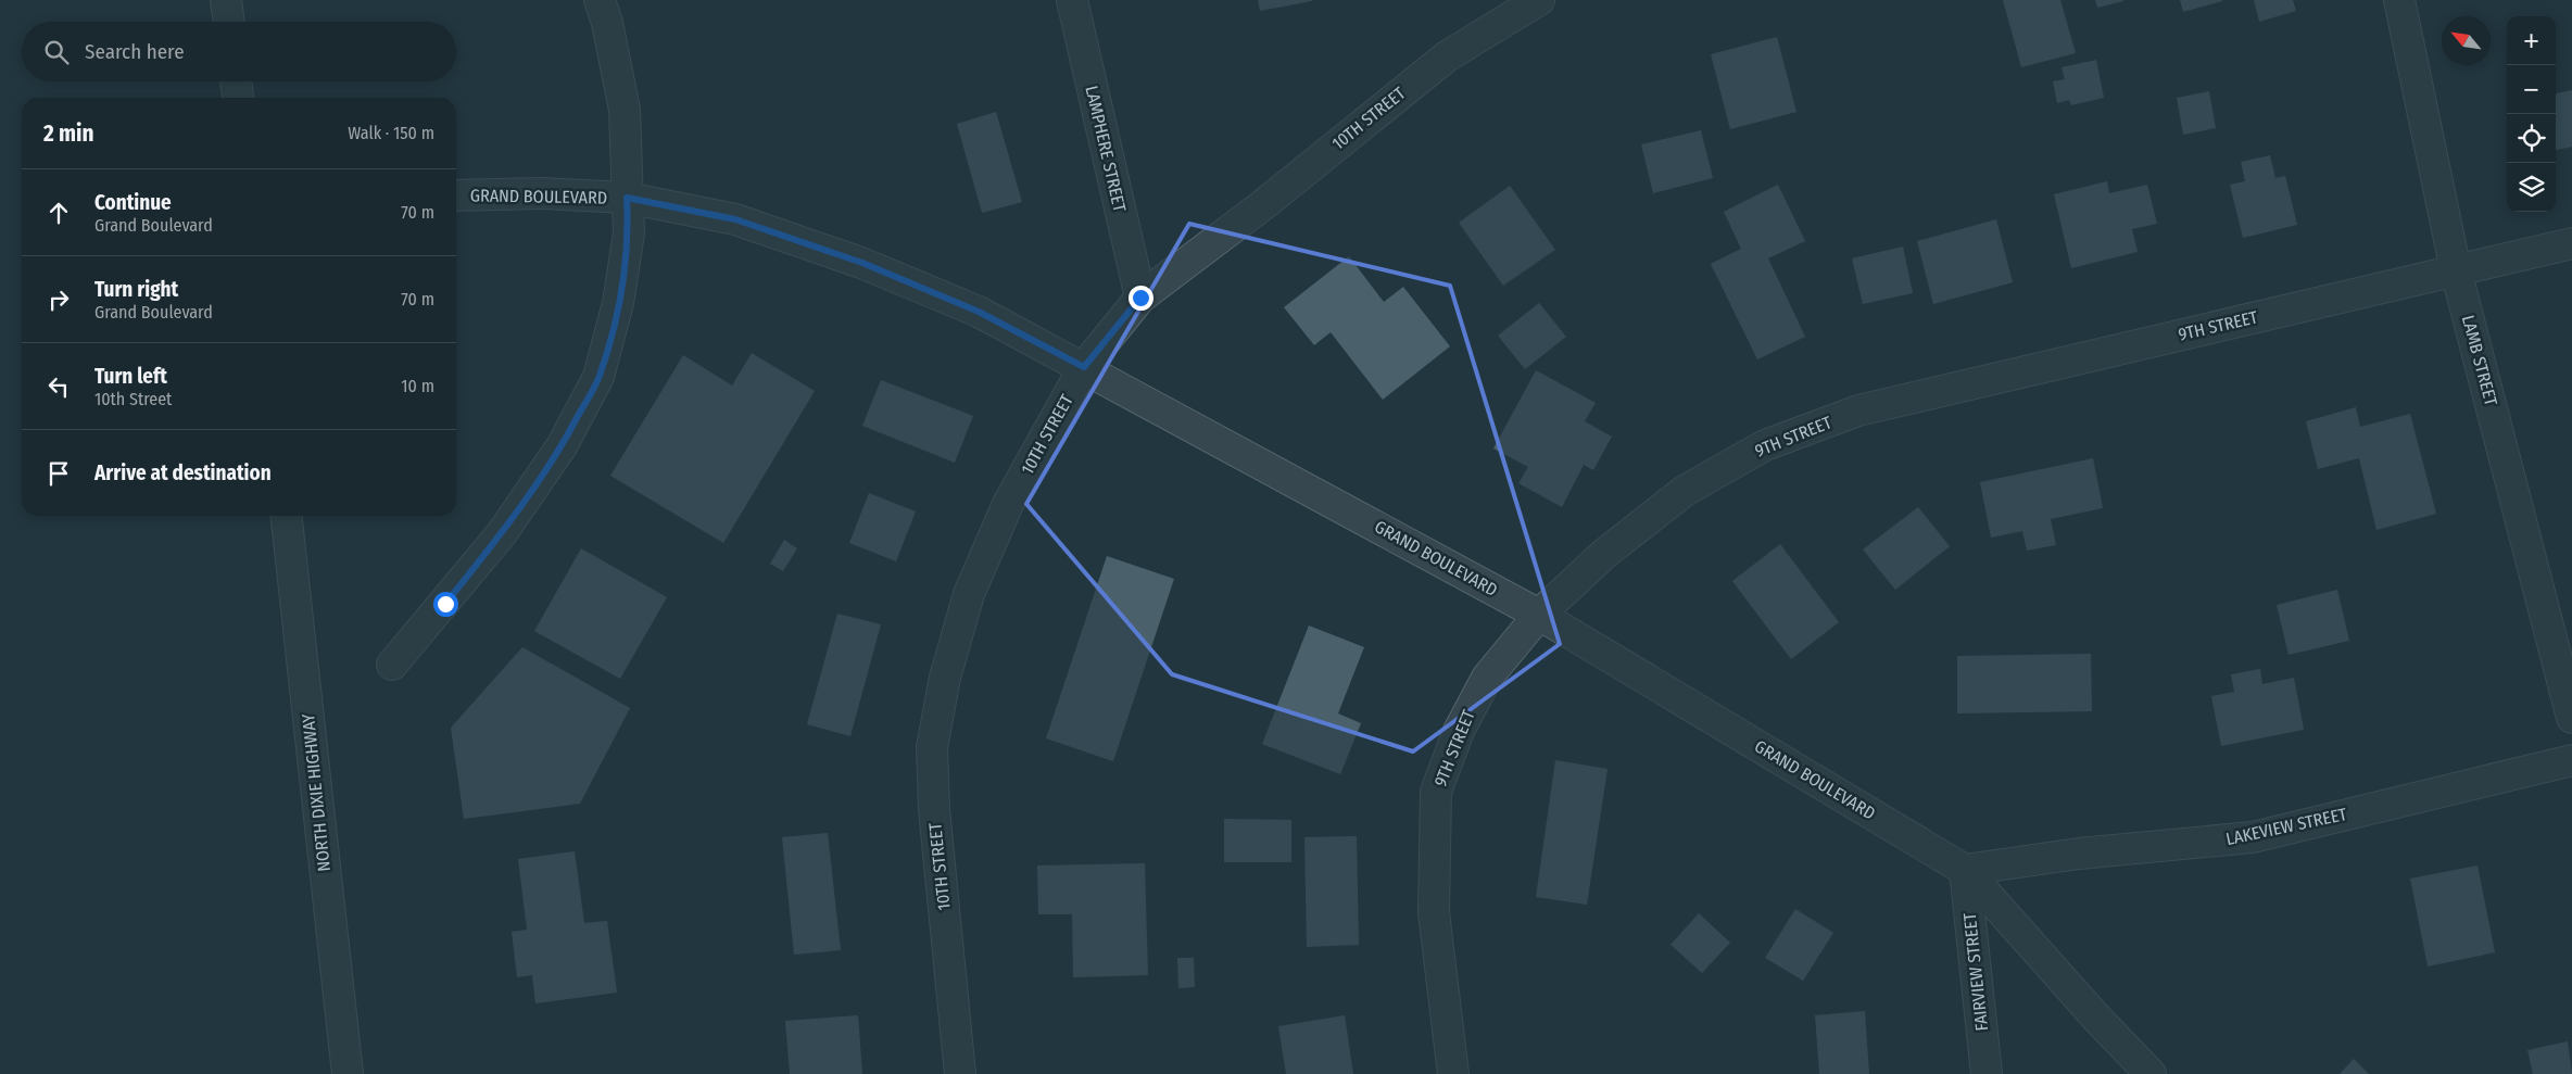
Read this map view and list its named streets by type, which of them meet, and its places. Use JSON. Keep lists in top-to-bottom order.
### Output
{
  "streets": {
    "street": [
      "10TH STREET",
      "LAMPHERE STREET",
      "GRAND BOULEVARD",
      "9TH STREET",
      "LAMB STREET",
      "NORTH DIXIE HIGHWAY",
      "LAKEVIEW STREET",
      "FAIRVIEW STREET"
    ]
  },
  "crossings": [
    ["10TH STREET", "LAMPHERE STREET"],
    ["10TH STREET", "GRAND BOULEVARD"],
    ["GRAND BOULEVARD", "9TH STREET"],
    ["GRAND BOULEVARD", "LAKEVIEW STREET"],
    ["GRAND BOULEVARD", "FAIRVIEW STREET"],
    ["9TH STREET", "LAMB STREET"],
    ["LAKEVIEW STREET", "FAIRVIEW STREET"]
  ],
  "north": "top left",
  "page": {
    "map_buttons": ["+", "−"],
    "search": "Search here",
    "heading": ["2 min", "Walk · 150 m"],
    "list": [
      ["Continue", "Grand Boulevard", "70 m"],
      ["Turn right", "Grand Boulevard", "70 m"],
      ["Turn left", "10th Street", "10 m"],
      "Arrive at destination"
    ]
  }
}
